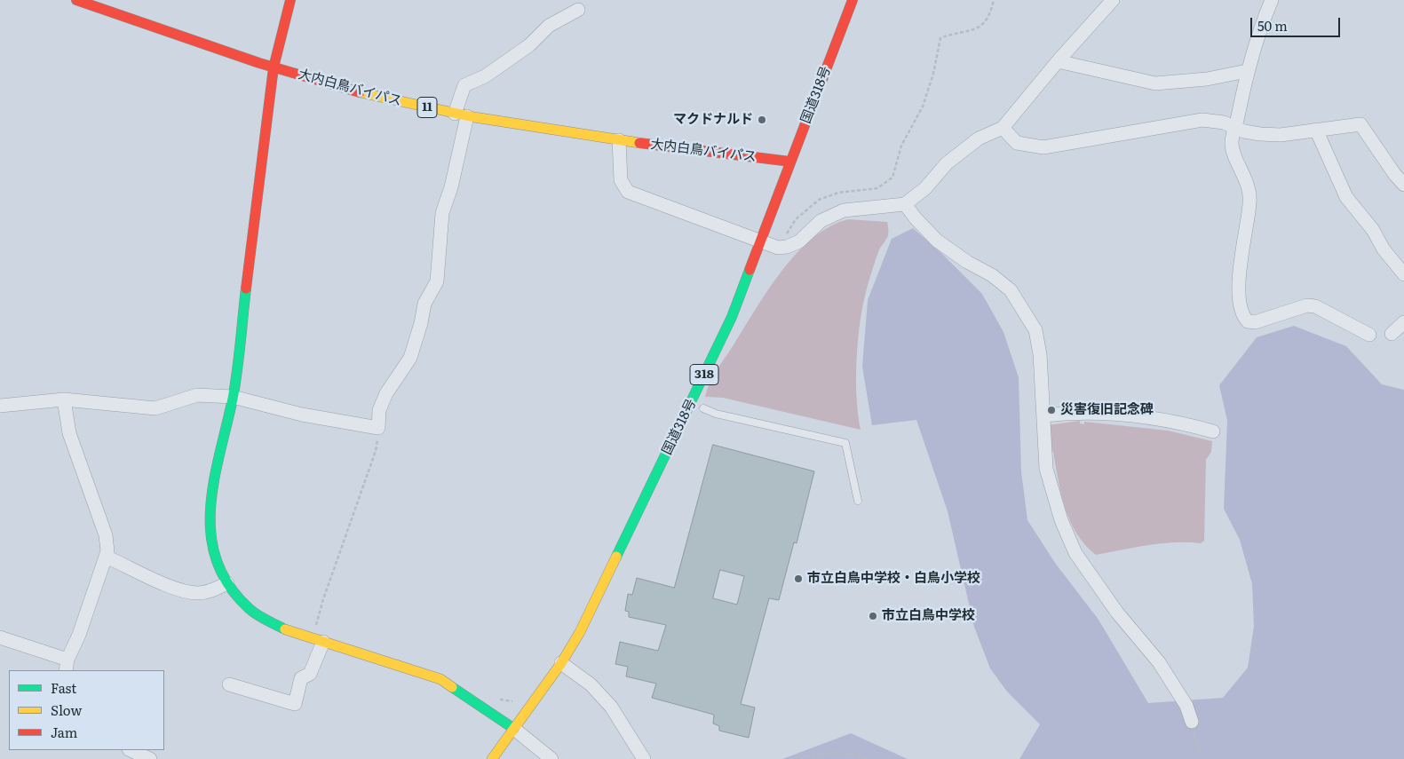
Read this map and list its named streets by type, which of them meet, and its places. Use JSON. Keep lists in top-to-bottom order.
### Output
{
  "streets": {
    "main road": [
      "大内白鳥バイパス",
      "国道318号",
      "11",
      "318"
    ]
  },
  "crossings": [
    ["大内白鳥バイパス", "国道318号"]
  ],
  "places": [
    "マクドナルド",
    "災害復旧記念碑",
    "市立白鳥中学校・白鳥小学校",
    "市立白鳥中学校"
  ],
  "legend": ["Fast", "Slow", "Jam"],
  "scale_bar": "50 m"
}
